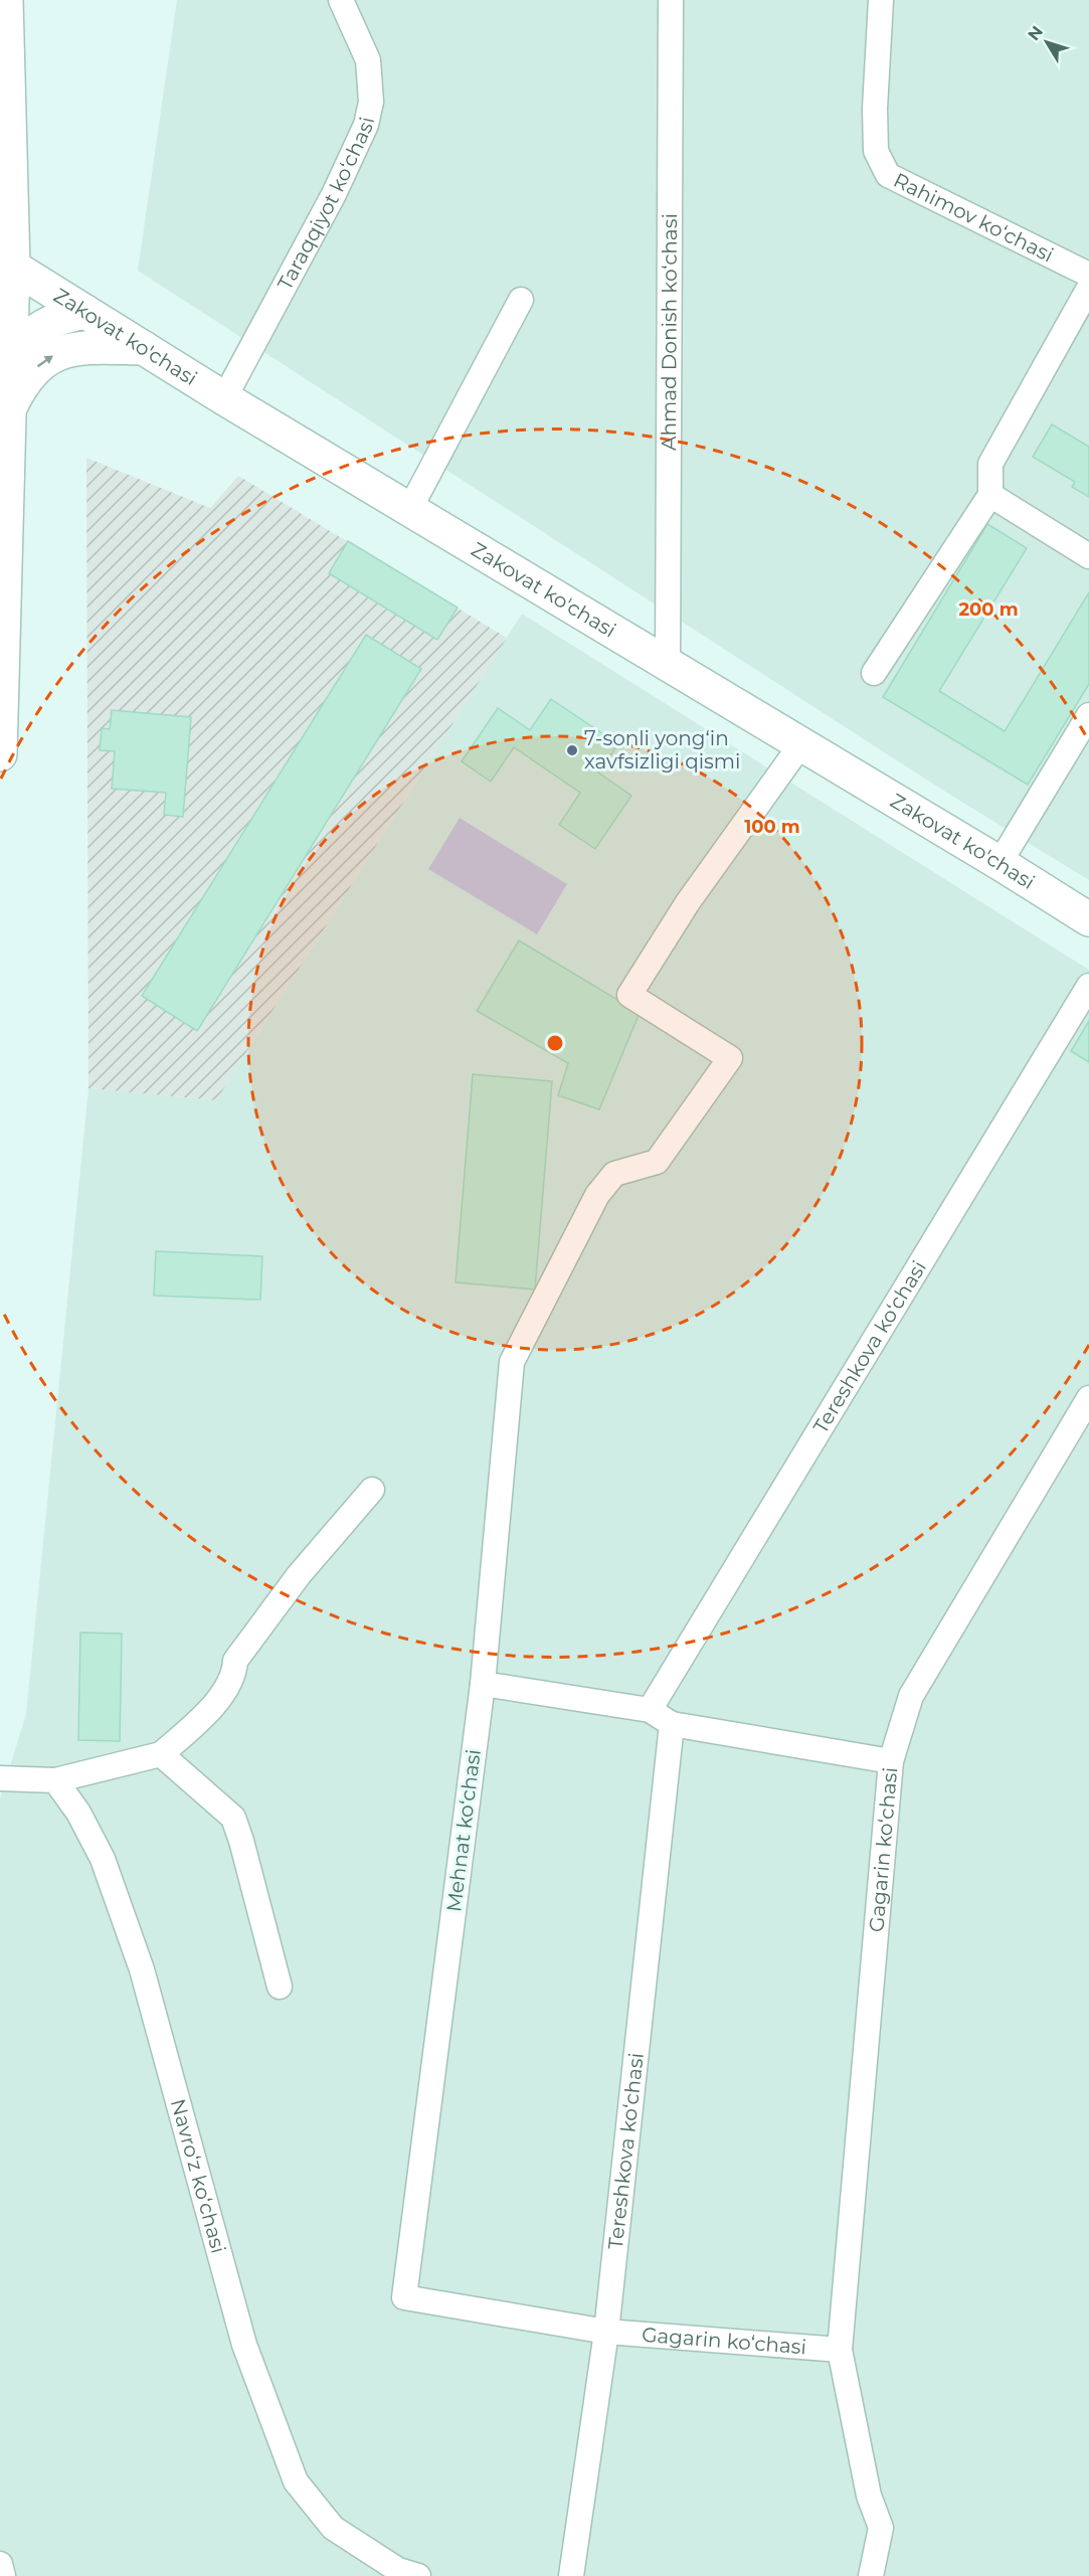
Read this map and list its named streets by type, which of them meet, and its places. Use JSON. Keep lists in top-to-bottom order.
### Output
{
  "streets": {
    "main road": ["Zakovat ko'chasi"],
    "street": [
      "Taraqqiyot ko‘chasi",
      "Rahimov ko‘chasi",
      "Ahmad Donish ko‘chasi",
      "Tereshkova ko‘chasi",
      "Mehnat ko‘chasi",
      "Gagarin ko‘chasi",
      "Navro‘z ko‘chasi"
    ]
  },
  "crossings": [
    ["Taraqqiyot ko‘chasi", "Zakovat ko'chasi"],
    ["Ahmad Donish ko‘chasi", "Zakovat ko'chasi"],
    ["Zakovat ko'chasi", "Mehnat ko‘chasi"],
    ["Tereshkova ko‘chasi", "Gagarin ko‘chasi"],
    ["Mehnat ko‘chasi", "Gagarin ko‘chasi"]
  ],
  "places": ["7-sonli yong‘in xavfsizligi qismi"],
  "north": "top left",
  "rings": ["200 m", "100 m"]
}
